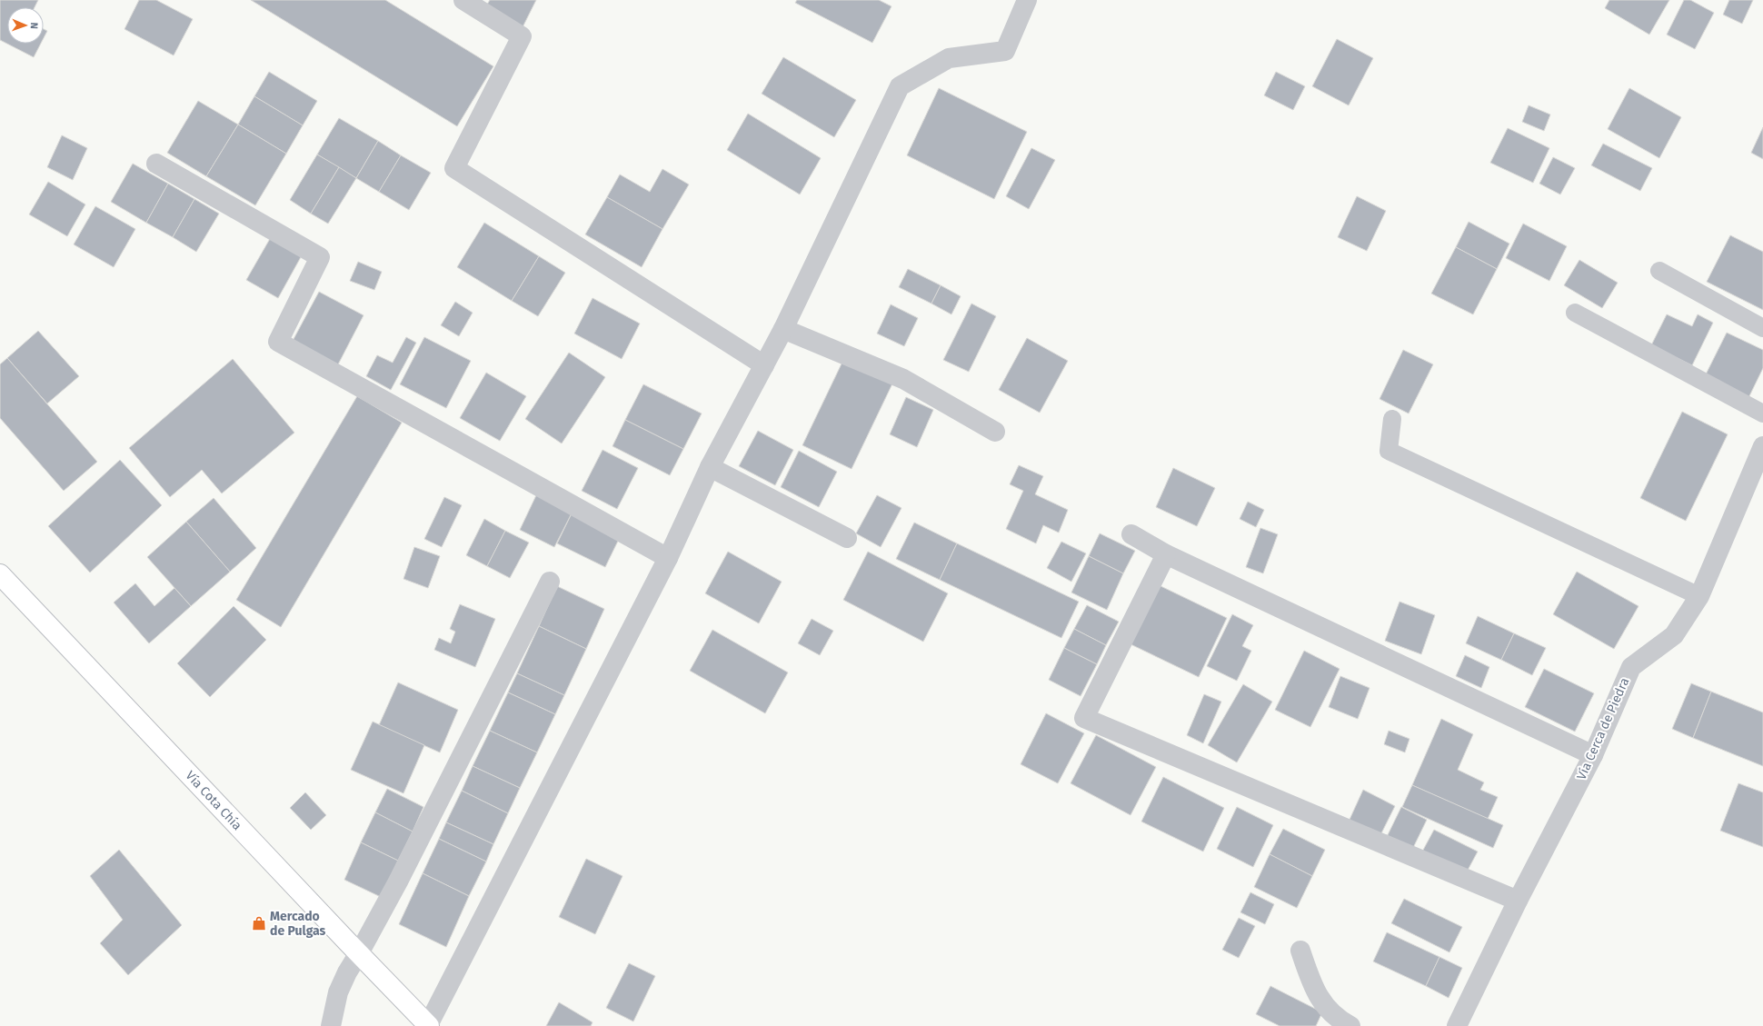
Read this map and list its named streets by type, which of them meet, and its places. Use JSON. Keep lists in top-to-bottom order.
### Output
{
  "streets": {
    "main road": ["Vía Cota Chía"],
    "street": ["Vía Cerca de Piedra"]
  },
  "places": {
    "shop": ["Mercado de Pulgas"]
  },
  "north": "right"
}
